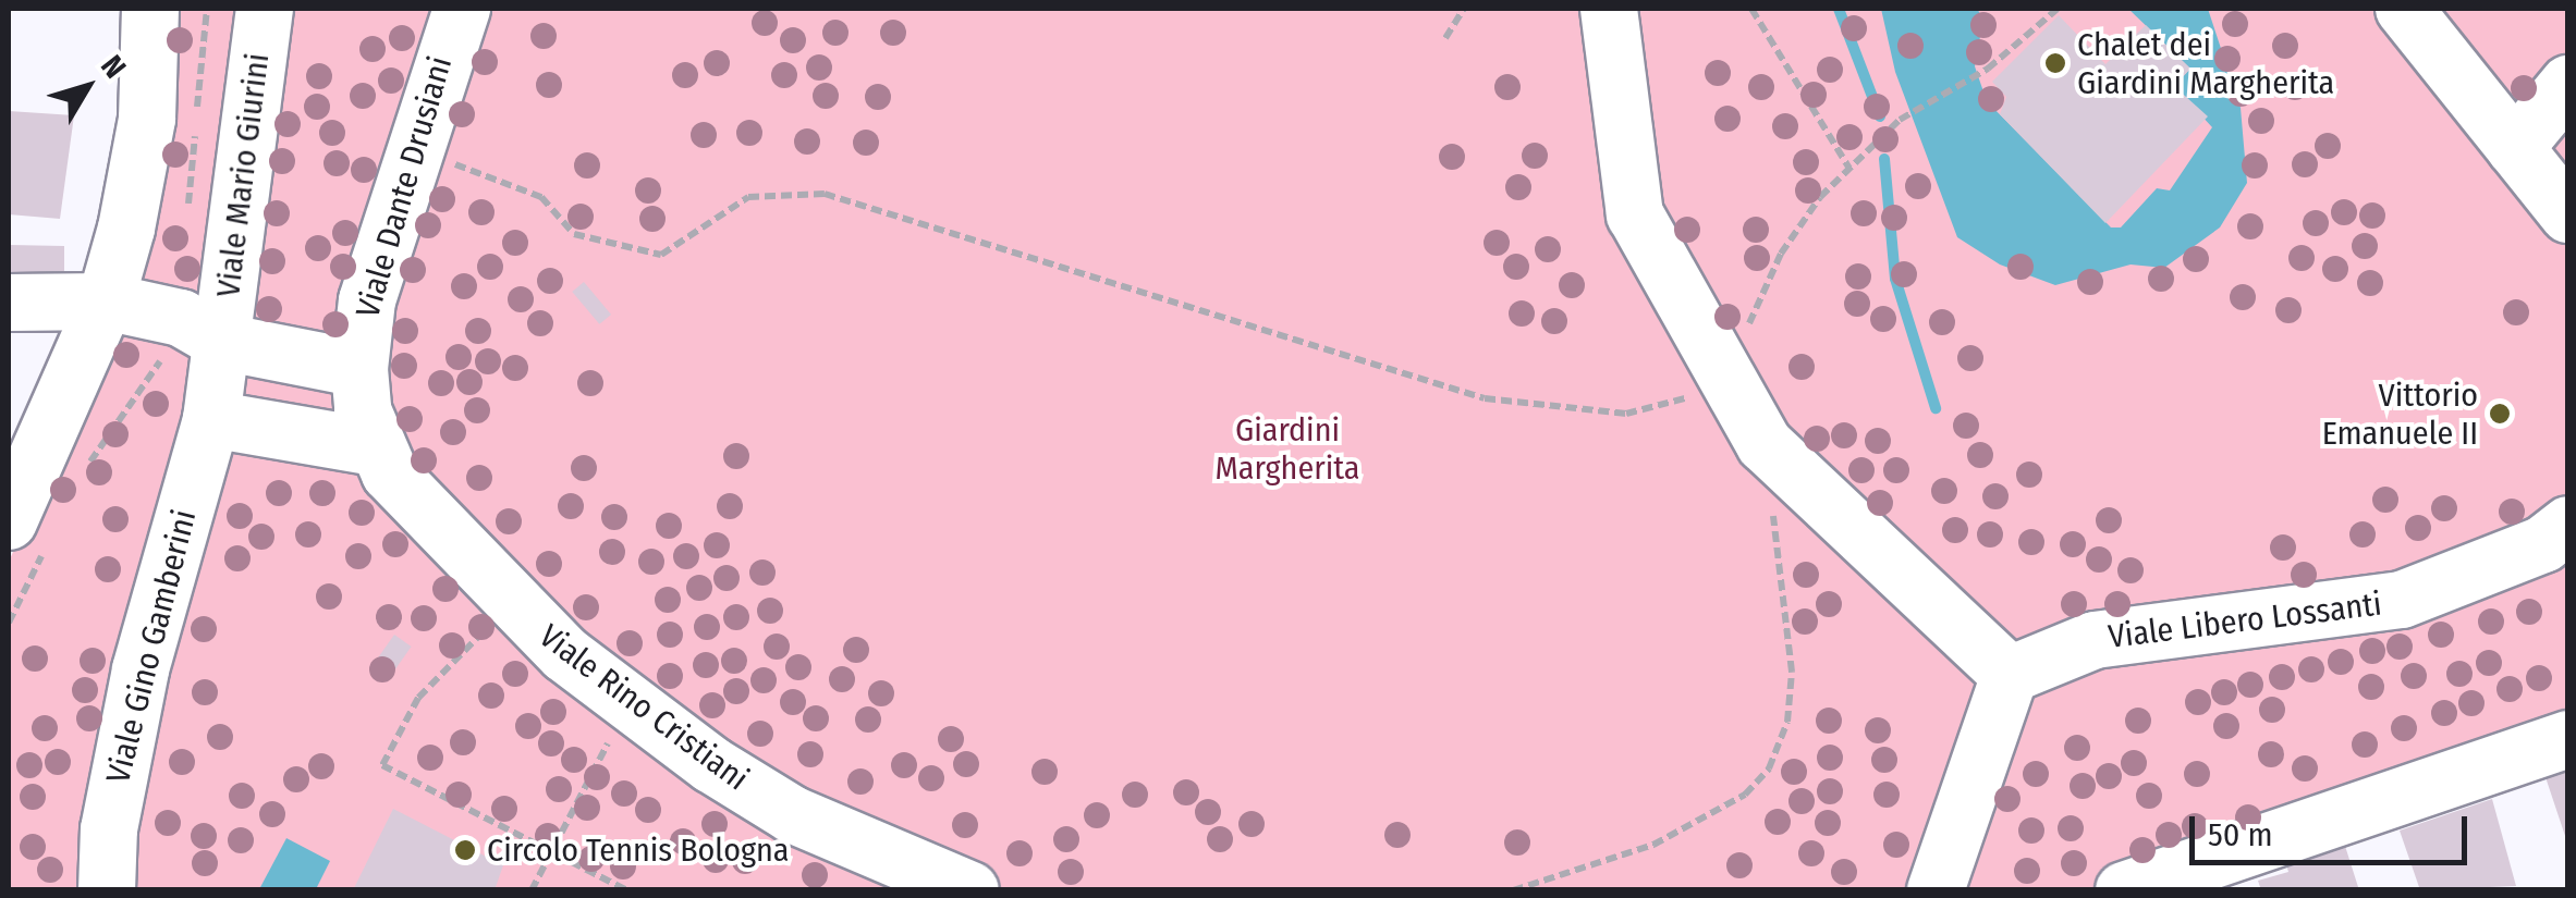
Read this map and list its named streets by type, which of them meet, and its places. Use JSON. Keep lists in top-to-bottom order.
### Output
{
  "streets": {
    "street": [
      "Viale Mario Giurini",
      "Viale Dante Drusiani",
      "Viale Libero Lossanti",
      "Viale Gino Gamberini",
      "Viale Rino Cristiani"
    ]
  },
  "crossings": [
    ["Viale Mario Giurini", "Viale Gino Gamberini"],
    ["Viale Dante Drusiani", "Viale Rino Cristiani"]
  ],
  "parks": ["Giardini Margherita"],
  "places": ["Chalet dei Giardini Margherita", "Vittorio Emanuele II", "Circolo Tennis Bologna"],
  "scale_bar": "50 m",
  "north": "top right"
}
